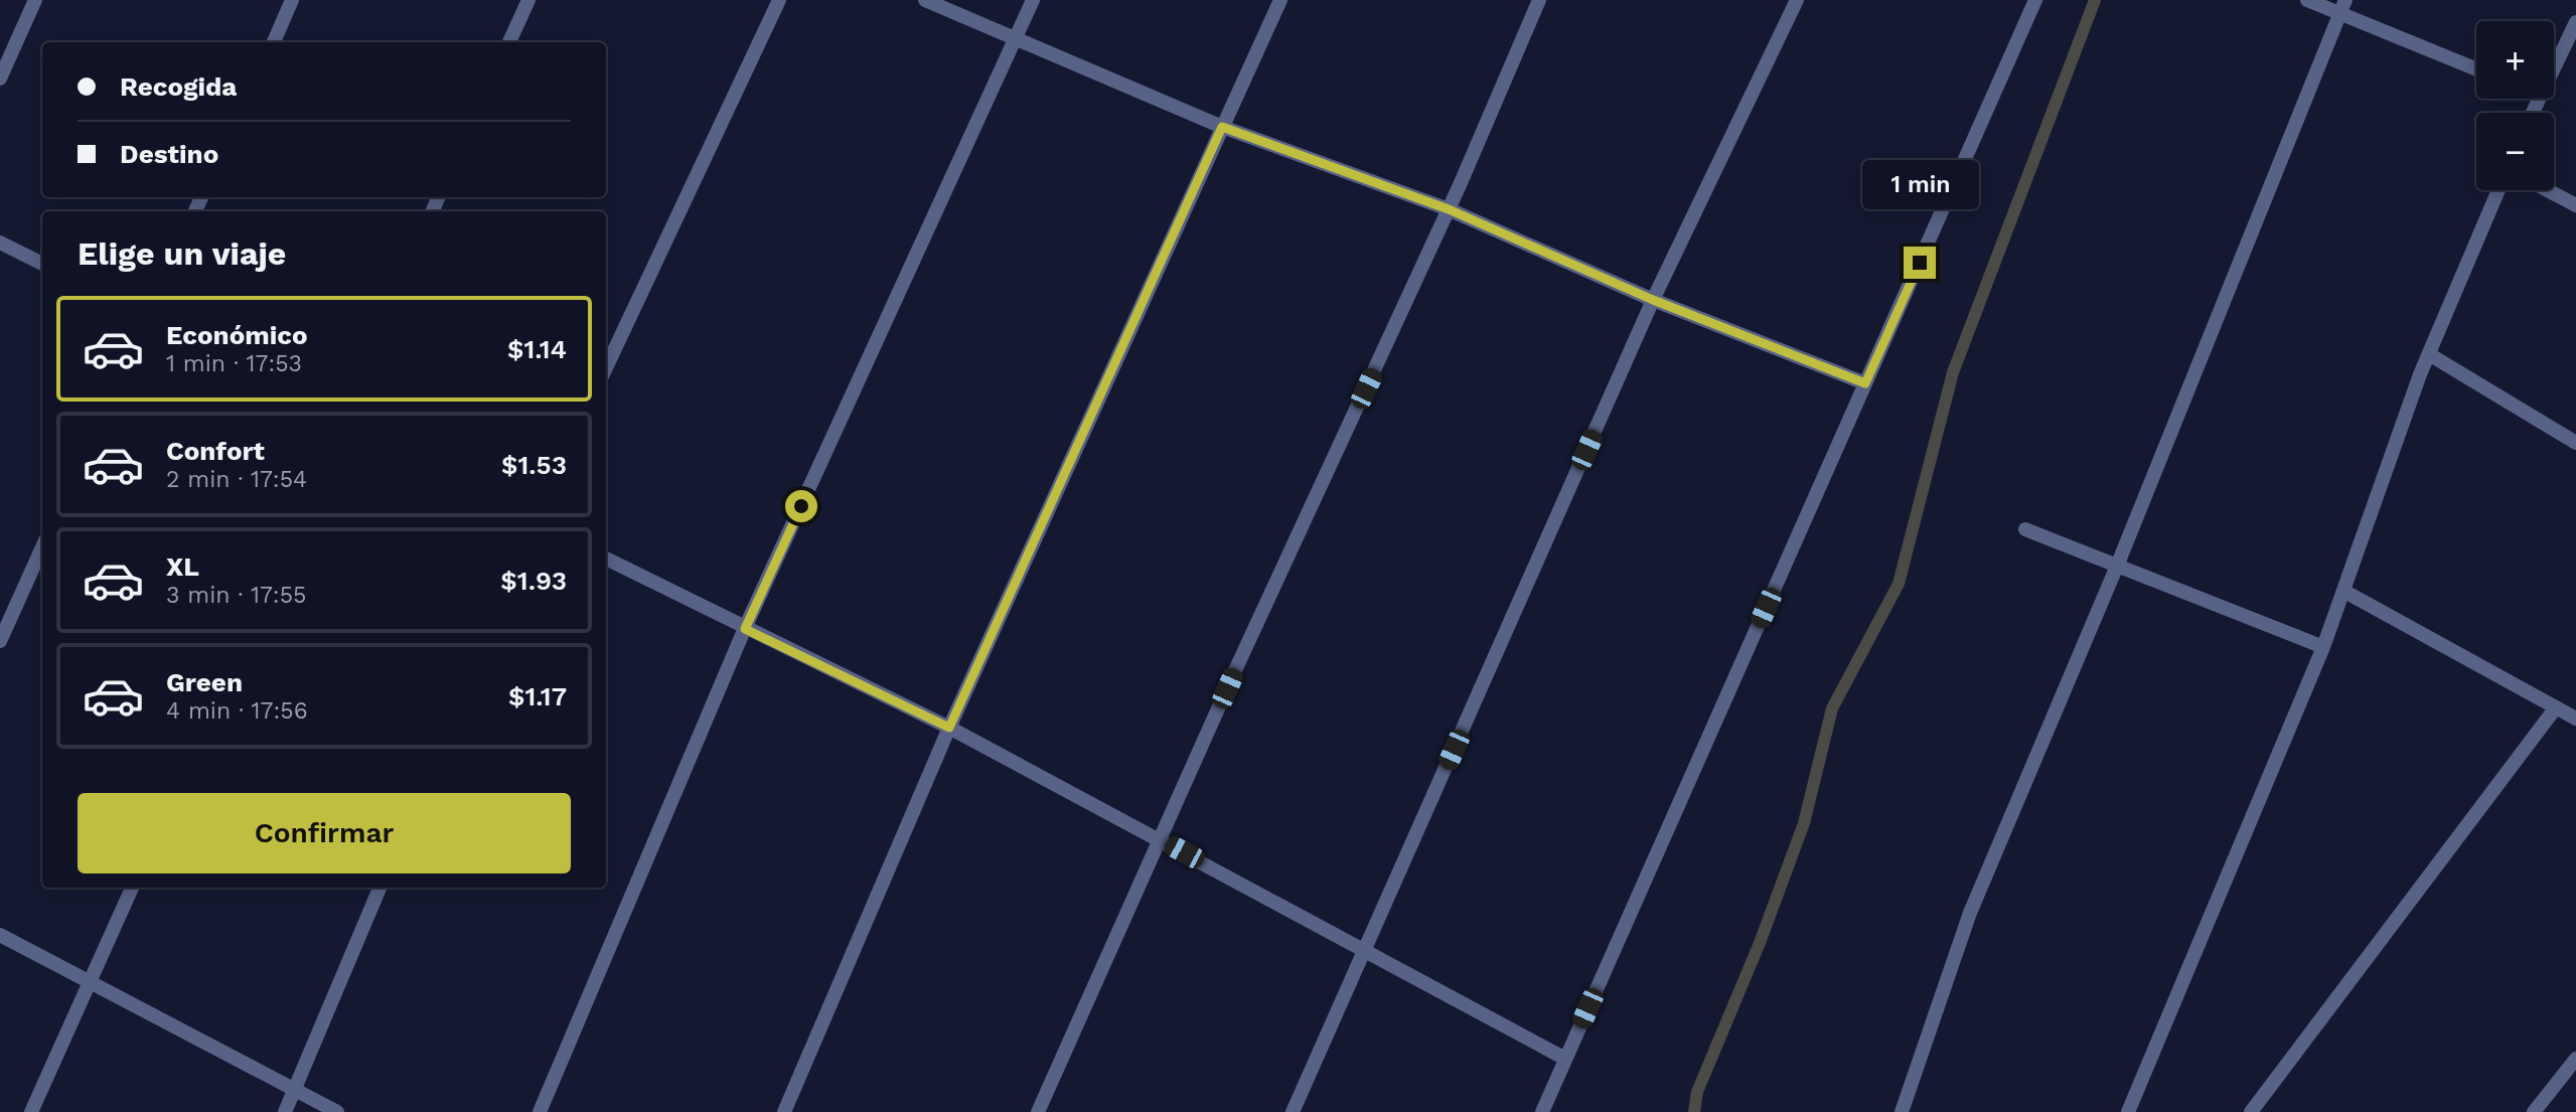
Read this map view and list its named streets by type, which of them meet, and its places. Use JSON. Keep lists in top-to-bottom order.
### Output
{
  "page": {
    "map_buttons": ["+", "−"],
    "banner": ["Recogida", "Destino"],
    "bubble": "1 min",
    "heading": "Elige un viaje",
    "list": [
      {
        "name": "Económico",
        "note": "1 min · 17:53",
        "value": "$1.14"
      },
      {
        "name": "Confort",
        "note": "2 min · 17:54",
        "value": "$1.53"
      },
      {
        "name": "XL",
        "note": "3 min · 17:55",
        "value": "$1.93"
      },
      {
        "name": "Green",
        "note": "4 min · 17:56",
        "value": "$1.17"
      }
    ],
    "buttons": "Confirmar"
  }
}
